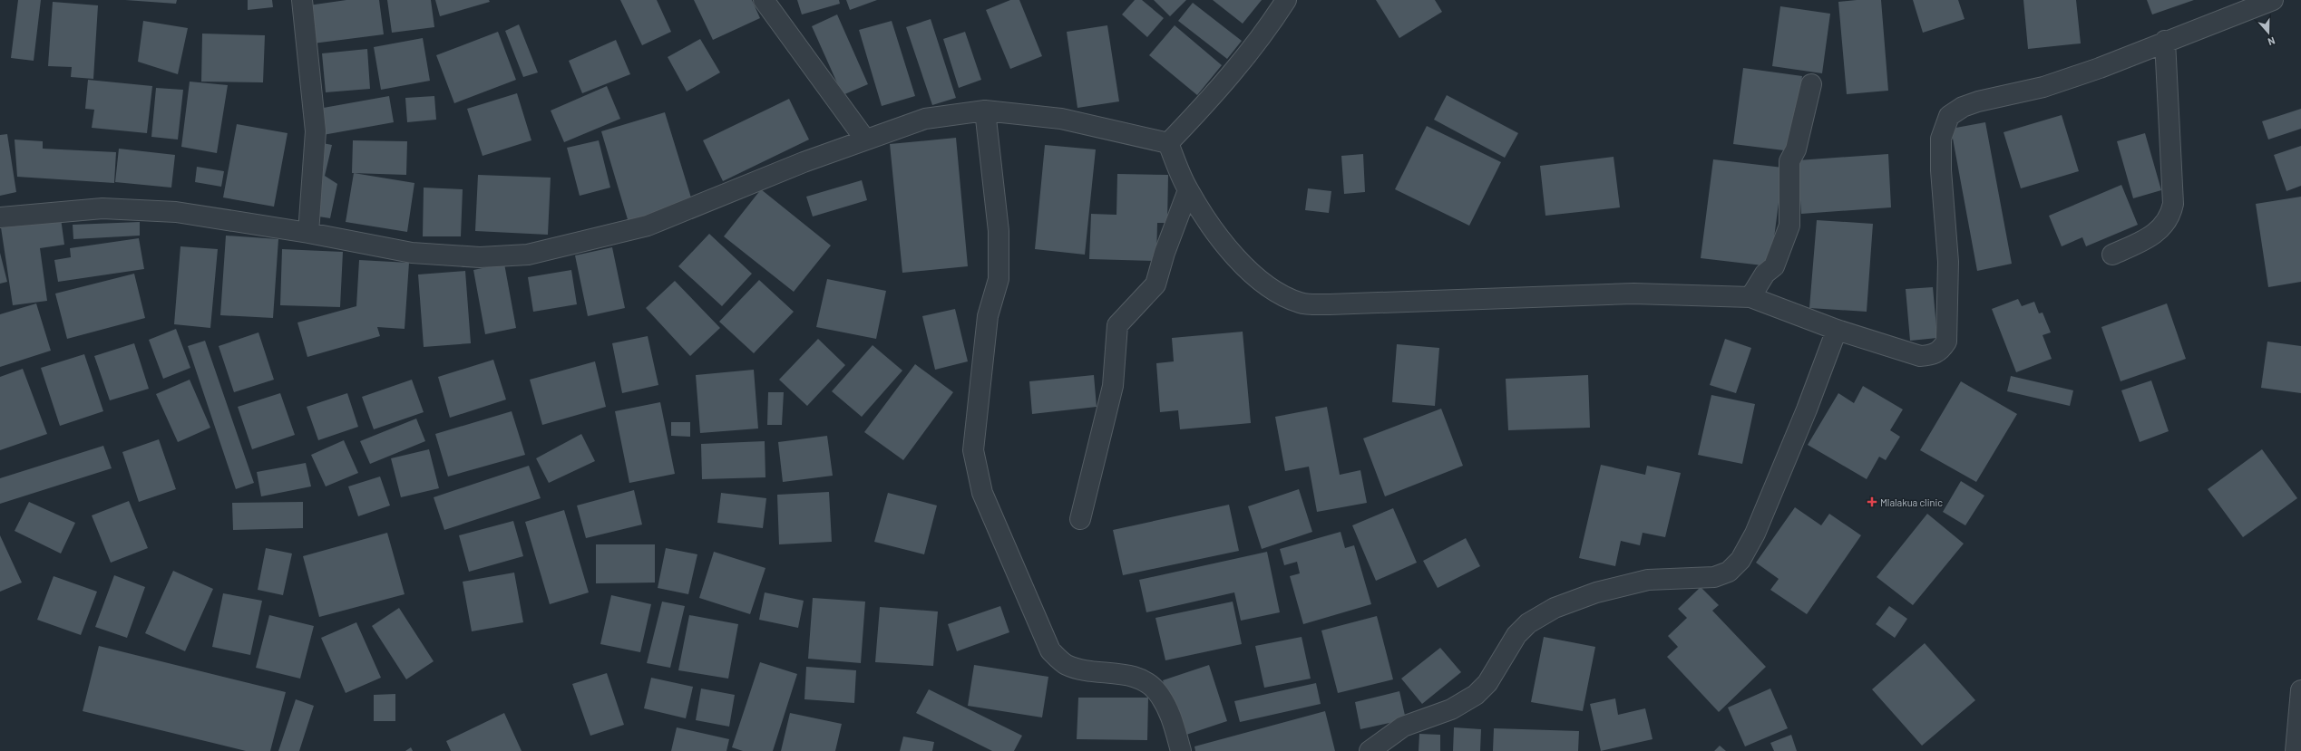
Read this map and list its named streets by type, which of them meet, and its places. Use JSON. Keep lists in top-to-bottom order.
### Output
{
  "places": {
    "health": ["Mlalakua clinic"]
  },
  "north": "bottom"
}
